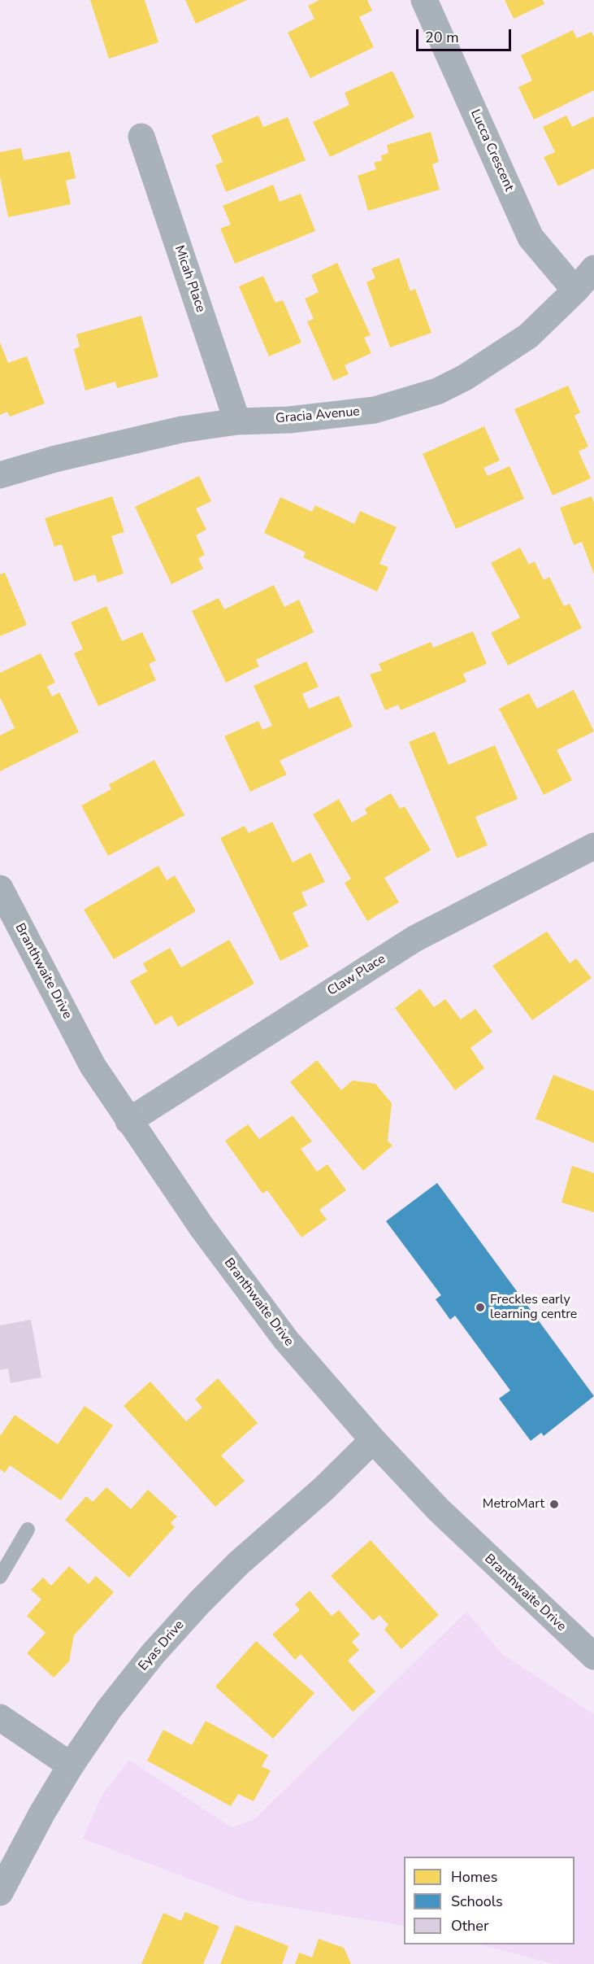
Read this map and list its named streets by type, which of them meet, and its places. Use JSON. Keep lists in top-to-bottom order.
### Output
{
  "streets": {
    "street": [
      "Lucca Crescent",
      "Micah Place",
      "Gracia Avenue",
      "Branthwaite Drive",
      "Claw Place",
      "Eyas Drive"
    ]
  },
  "crossings": [
    ["Lucca Crescent", "Gracia Avenue"],
    ["Micah Place", "Gracia Avenue"],
    ["Branthwaite Drive", "Claw Place"],
    ["Branthwaite Drive", "Eyas Drive"]
  ],
  "places": ["Freckles early learning centre", "MetroMart"],
  "legend": ["Homes", "Schools", "Other"],
  "scale_bar": "20 m"
}
